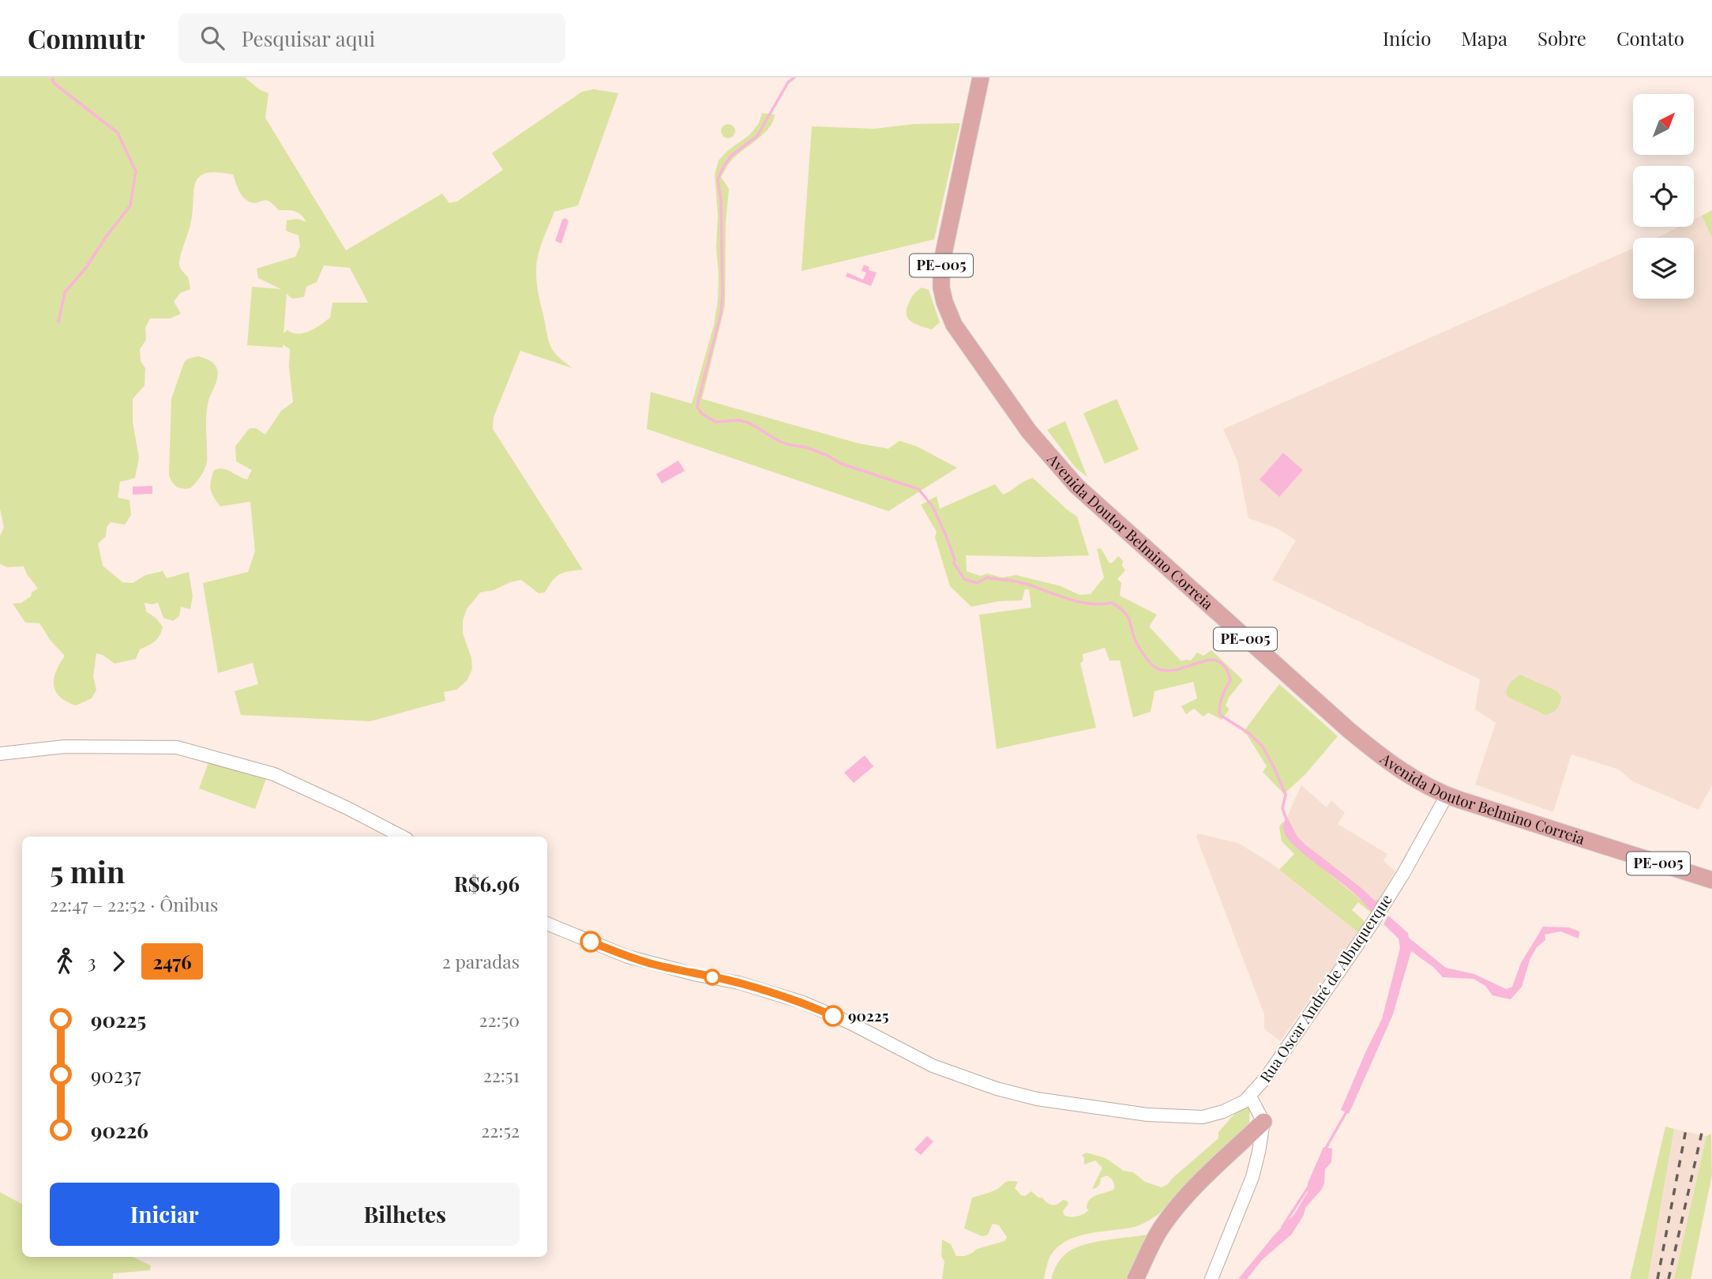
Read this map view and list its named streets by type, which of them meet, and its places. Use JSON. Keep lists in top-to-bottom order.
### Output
{
  "streets": {
    "main road": ["PE-005", "Avenida Doutor Belmino Correia"],
    "street": ["Rua Oscar André de Albuquerque"]
  },
  "crossings": [
    ["Avenida Doutor Belmino Correia", "Rua Oscar André de Albuquerque"]
  ],
  "places": ["90225"],
  "lines": ["bus line 2476"],
  "north": "top right",
  "page": {
    "header": "Commutr",
    "search": "Pesquisar aqui",
    "nav": [
      "Início",
      "Mapa",
      "Sobre",
      "Contato"
    ],
    "heading": ["5 min", "22:47 – 22:52 · Ônibus", "R$6.96"],
    "legs": ["3", "2476", "2 paradas"],
    "list": [
      {
        "name": "90225",
        "value": "22:50"
      },
      {
        "name": "90237",
        "value": "22:51"
      },
      {
        "name": "90226",
        "value": "22:52"
      }
    ],
    "buttons": ["Iniciar", "Bilhetes"]
  }
}
